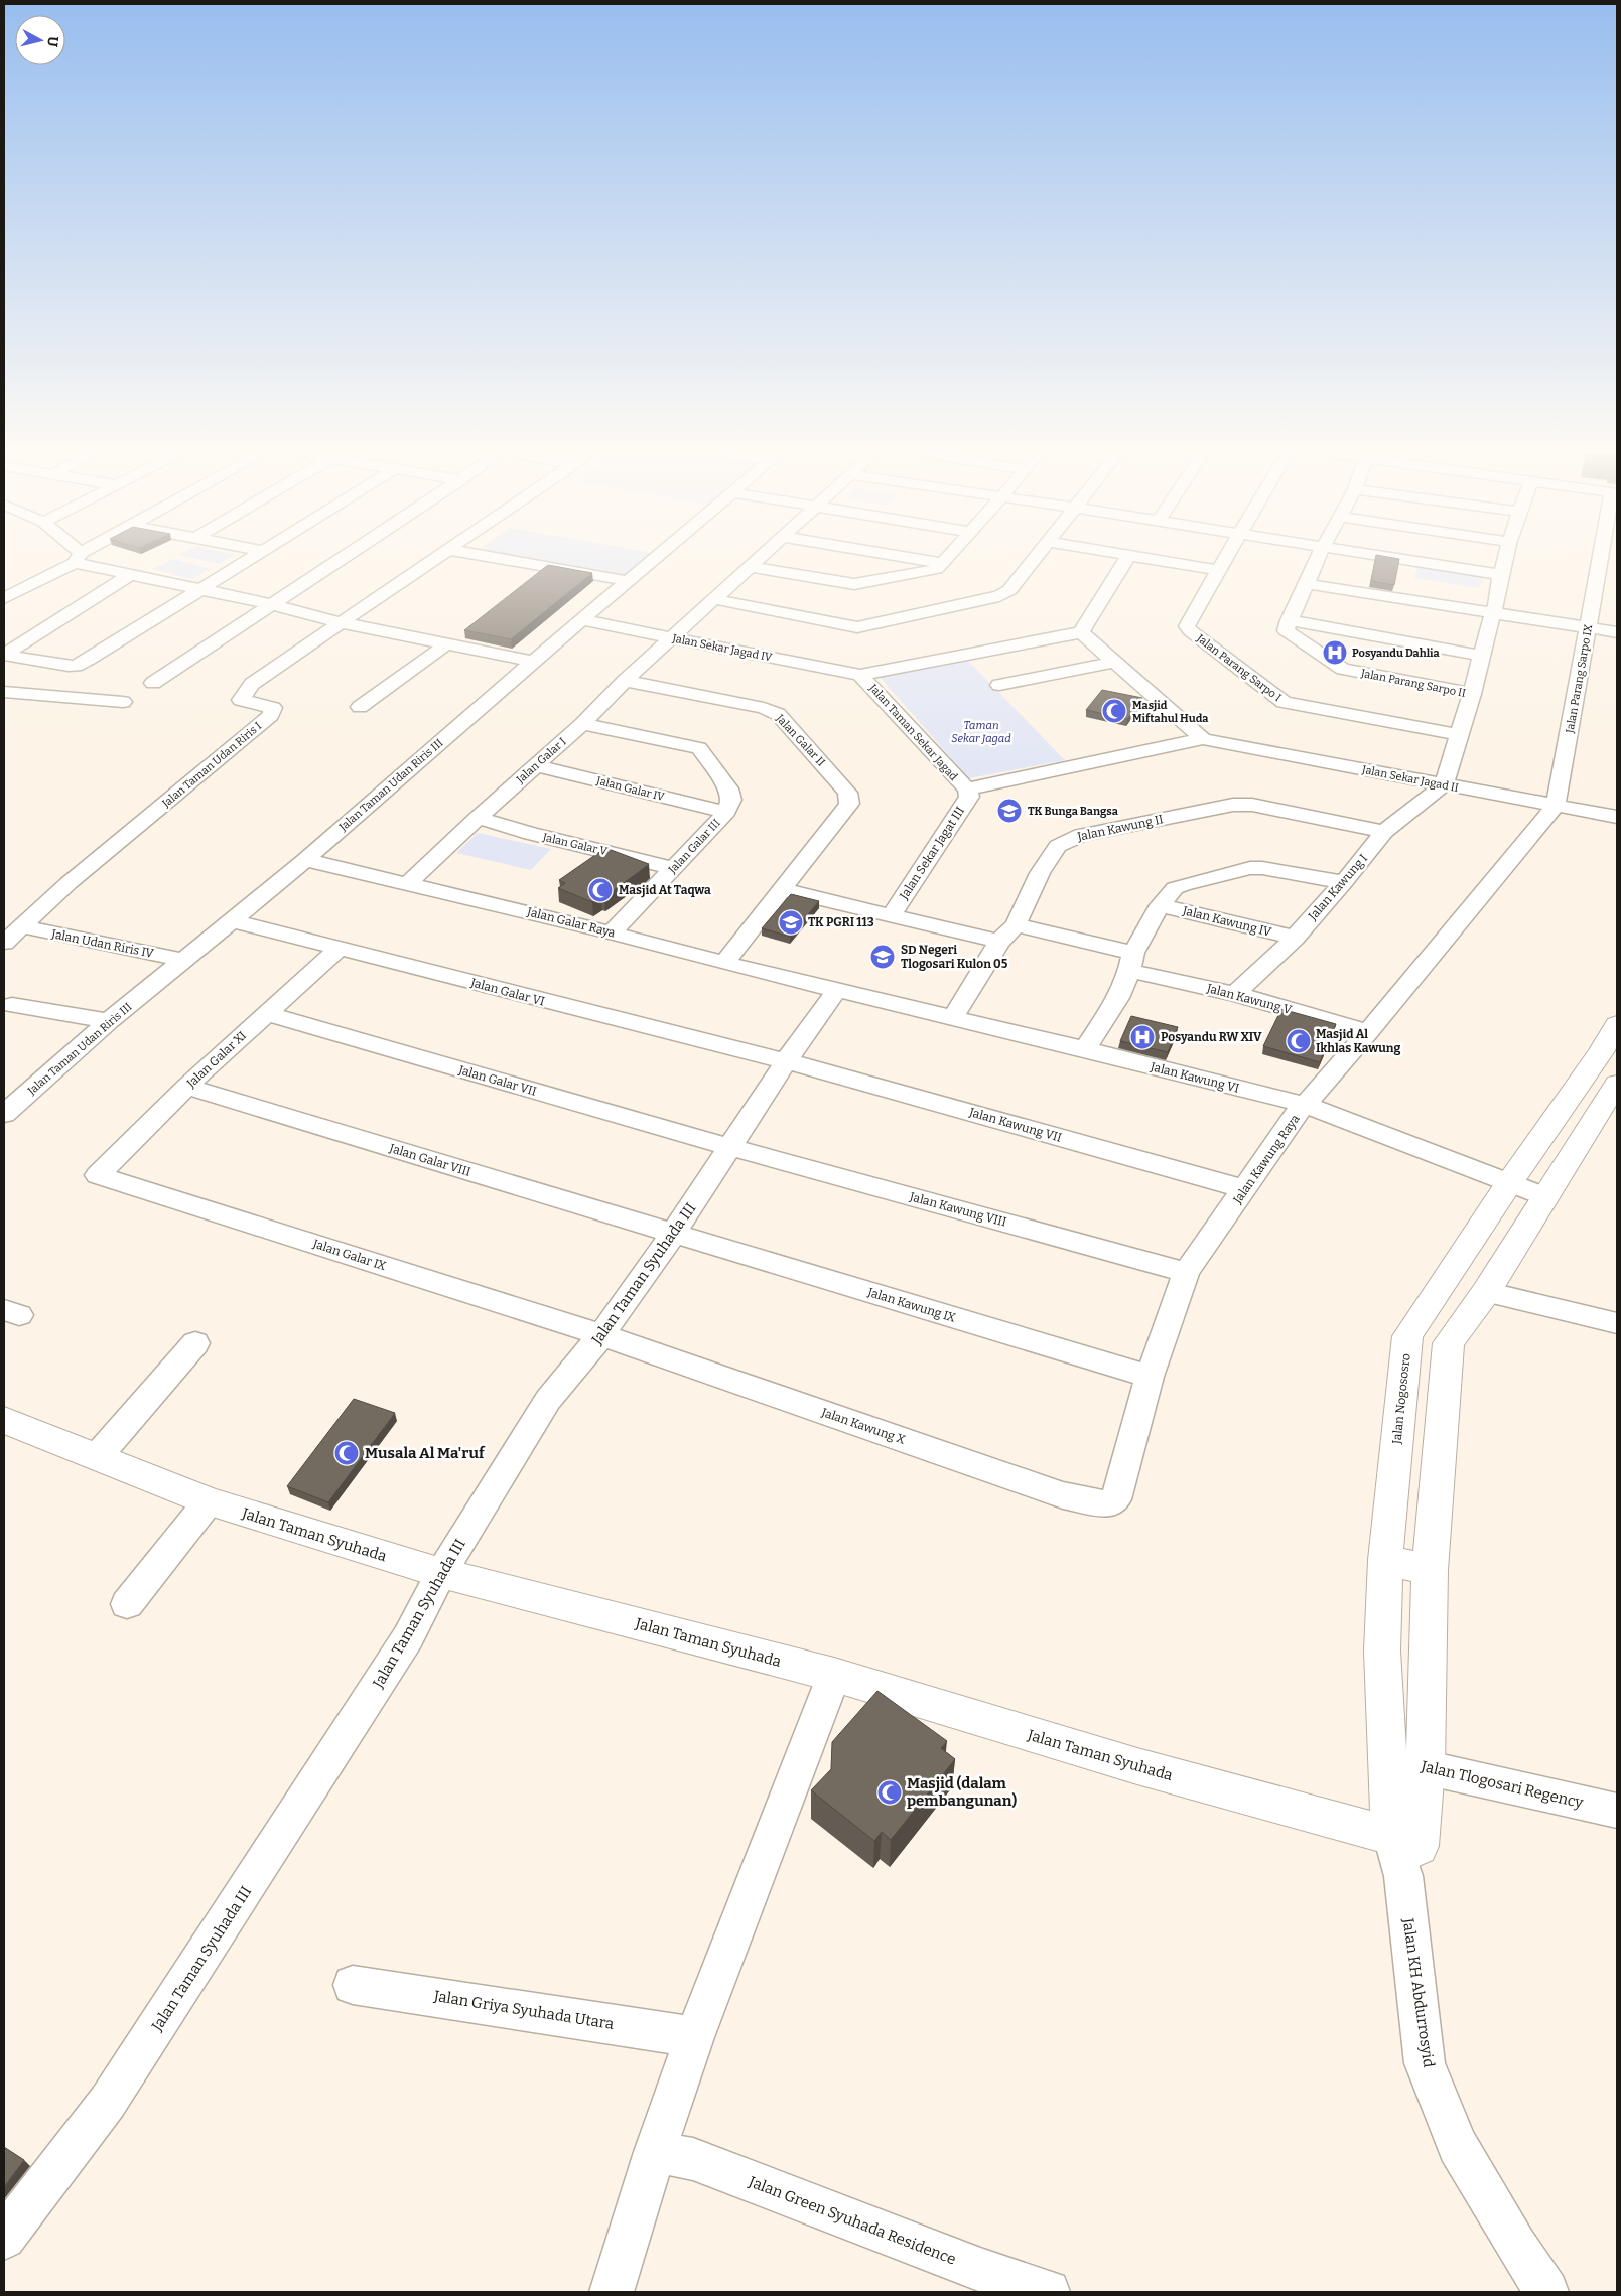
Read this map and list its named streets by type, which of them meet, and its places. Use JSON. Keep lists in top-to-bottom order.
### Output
{
  "streets": {
    "street": [
      "Jalan Sekar Jagad IV",
      "Jalan Parang Sarpo I",
      "Jalan Parang Sarpo IX",
      "Jalan Parang Sarpo II",
      "Jalan Taman Sekar Jagad",
      "Jalan Galar II",
      "Jalan Galar I",
      "Jalan Taman Udan Riris I",
      "Jalan Sekar Jagad II",
      "Jalan Taman Udan Riris III",
      "Jalan Galar IV",
      "Jalan Kawung II",
      "Jalan Galar V",
      "Jalan Galar III",
      "Jalan Sekar Jagat III",
      "Jalan Kawung I",
      "Jalan Kawung IV",
      "Jalan Galar Raya",
      "Jalan Udan Riris IV",
      "Jalan Galar VI",
      "Jalan Kawung V",
      "Jalan Galar XI",
      "Jalan Kawung VI",
      "Jalan Galar VII",
      "Jalan Kawung VII",
      "Jalan Kawung Raya",
      "Jalan Galar VIII",
      "Jalan Kawung VIII",
      "Jalan Galar IX",
      "Jalan Taman Syuhada III",
      "Jalan Kawung IX",
      "Jalan Nogososro",
      "Jalan Kawung X",
      "Jalan Taman Syuhada",
      "Jalan Tlogosari Regency",
      "Jalan KH Abdurrosyid",
      "Jalan Griya Syuhada Utara",
      "Jalan Green Syuhada Residence"
    ]
  },
  "crossings": [
    ["Jalan Sekar Jagad IV", "Jalan Taman Sekar Jagad"],
    ["Jalan Sekar Jagad IV", "Jalan Galar I"],
    ["Jalan Sekar Jagad IV", "Jalan Taman Udan Riris III"],
    ["Jalan Parang Sarpo IX", "Jalan Sekar Jagad II"],
    ["Jalan Parang Sarpo IX", "Jalan Kawung Raya"],
    ["Jalan Taman Sekar Jagad", "Jalan Sekar Jagad II"],
    ["Jalan Taman Sekar Jagad", "Jalan Sekar Jagat III"],
    ["Jalan Galar II", "Jalan Galar I"],
    ["Jalan Galar II", "Jalan Galar Raya"],
    ["Jalan Galar I", "Jalan Galar IV"],
    ["Jalan Galar I", "Jalan Galar V"],
    ["Jalan Galar I", "Jalan Galar III"],
    ["Jalan Galar I", "Jalan Galar Raya"],
    ["Jalan Taman Udan Riris I", "Jalan Udan Riris IV"],
    ["Jalan Sekar Jagad II", "Jalan Kawung I"],
    ["Jalan Sekar Jagad II", "Jalan Kawung Raya"],
    ["Jalan Taman Udan Riris III", "Jalan Galar Raya"],
    ["Jalan Taman Udan Riris III", "Jalan Udan Riris IV"],
    ["Jalan Taman Udan Riris III", "Jalan Galar VI"],
    ["Jalan Galar IV", "Jalan Galar III"],
    ["Jalan Kawung II", "Jalan Kawung I"],
    ["Jalan Kawung II", "Jalan Kawung V"],
    ["Jalan Kawung II", "Jalan Kawung VI"],
    ["Jalan Galar V", "Jalan Galar III"],
    ["Jalan Galar III", "Jalan Galar Raya"],
    ["Jalan Kawung I", "Jalan Kawung IV"],
    ["Jalan Kawung I", "Jalan Kawung V"],
    ["Jalan Galar Raya", "Jalan Kawung VI"],
    ["Jalan Galar Raya", "Jalan Taman Syuhada III"],
    ["Jalan Galar VI", "Jalan Galar XI"],
    ["Jalan Galar VI", "Jalan Kawung VII"],
    ["Jalan Galar VI", "Jalan Taman Syuhada III"],
    ["Jalan Kawung V", "Jalan Kawung Raya"],
    ["Jalan Galar XI", "Jalan Galar VII"],
    ["Jalan Galar XI", "Jalan Galar VIII"],
    ["Jalan Galar XI", "Jalan Galar IX"],
    ["Jalan Kawung VI", "Jalan Kawung Raya"],
    ["Jalan Kawung VI", "Jalan Taman Syuhada III"],
    ["Jalan Kawung VI", "Jalan Nogososro"],
    ["Jalan Galar VII", "Jalan Kawung VIII"],
    ["Jalan Galar VII", "Jalan Taman Syuhada III"],
    ["Jalan Kawung VII", "Jalan Kawung Raya"],
    ["Jalan Kawung VII", "Jalan Taman Syuhada III"],
    ["Jalan Kawung Raya", "Jalan Kawung VIII"],
    ["Jalan Kawung Raya", "Jalan Kawung IX"],
    ["Jalan Kawung Raya", "Jalan Kawung X"],
    ["Jalan Galar VIII", "Jalan Taman Syuhada III"],
    ["Jalan Galar VIII", "Jalan Kawung IX"],
    ["Jalan Kawung VIII", "Jalan Taman Syuhada III"],
    ["Jalan Galar IX", "Jalan Taman Syuhada III"],
    ["Jalan Galar IX", "Jalan Kawung X"],
    ["Jalan Taman Syuhada III", "Jalan Kawung IX"],
    ["Jalan Taman Syuhada III", "Jalan Kawung X"],
    ["Jalan Taman Syuhada III", "Jalan Taman Syuhada"],
    ["Jalan Nogososro", "Jalan Taman Syuhada"],
    ["Jalan Nogososro", "Jalan Tlogosari Regency"],
    ["Jalan Nogososro", "Jalan KH Abdurrosyid"],
    ["Jalan Taman Syuhada", "Jalan KH Abdurrosyid"]
  ],
  "parks": ["Taman Sekar Jagad"],
  "places": {
    "hospital": ["Posyandu Dahlia", "Posyandu RW XIV"],
    "mosque": [
      "Masjid Miftahul Huda",
      "Masjid At Taqwa",
      "Masjid Al Ikhlas Kawung",
      "Musala Al Ma'ruf",
      "Masjid (dalam pembangunan)"
    ],
    "school or university": ["TK Bunga Bangsa", "TK PGRI 113", "SD Negeri Tlogosari Kulon 05"]
  },
  "north": "right"
}
